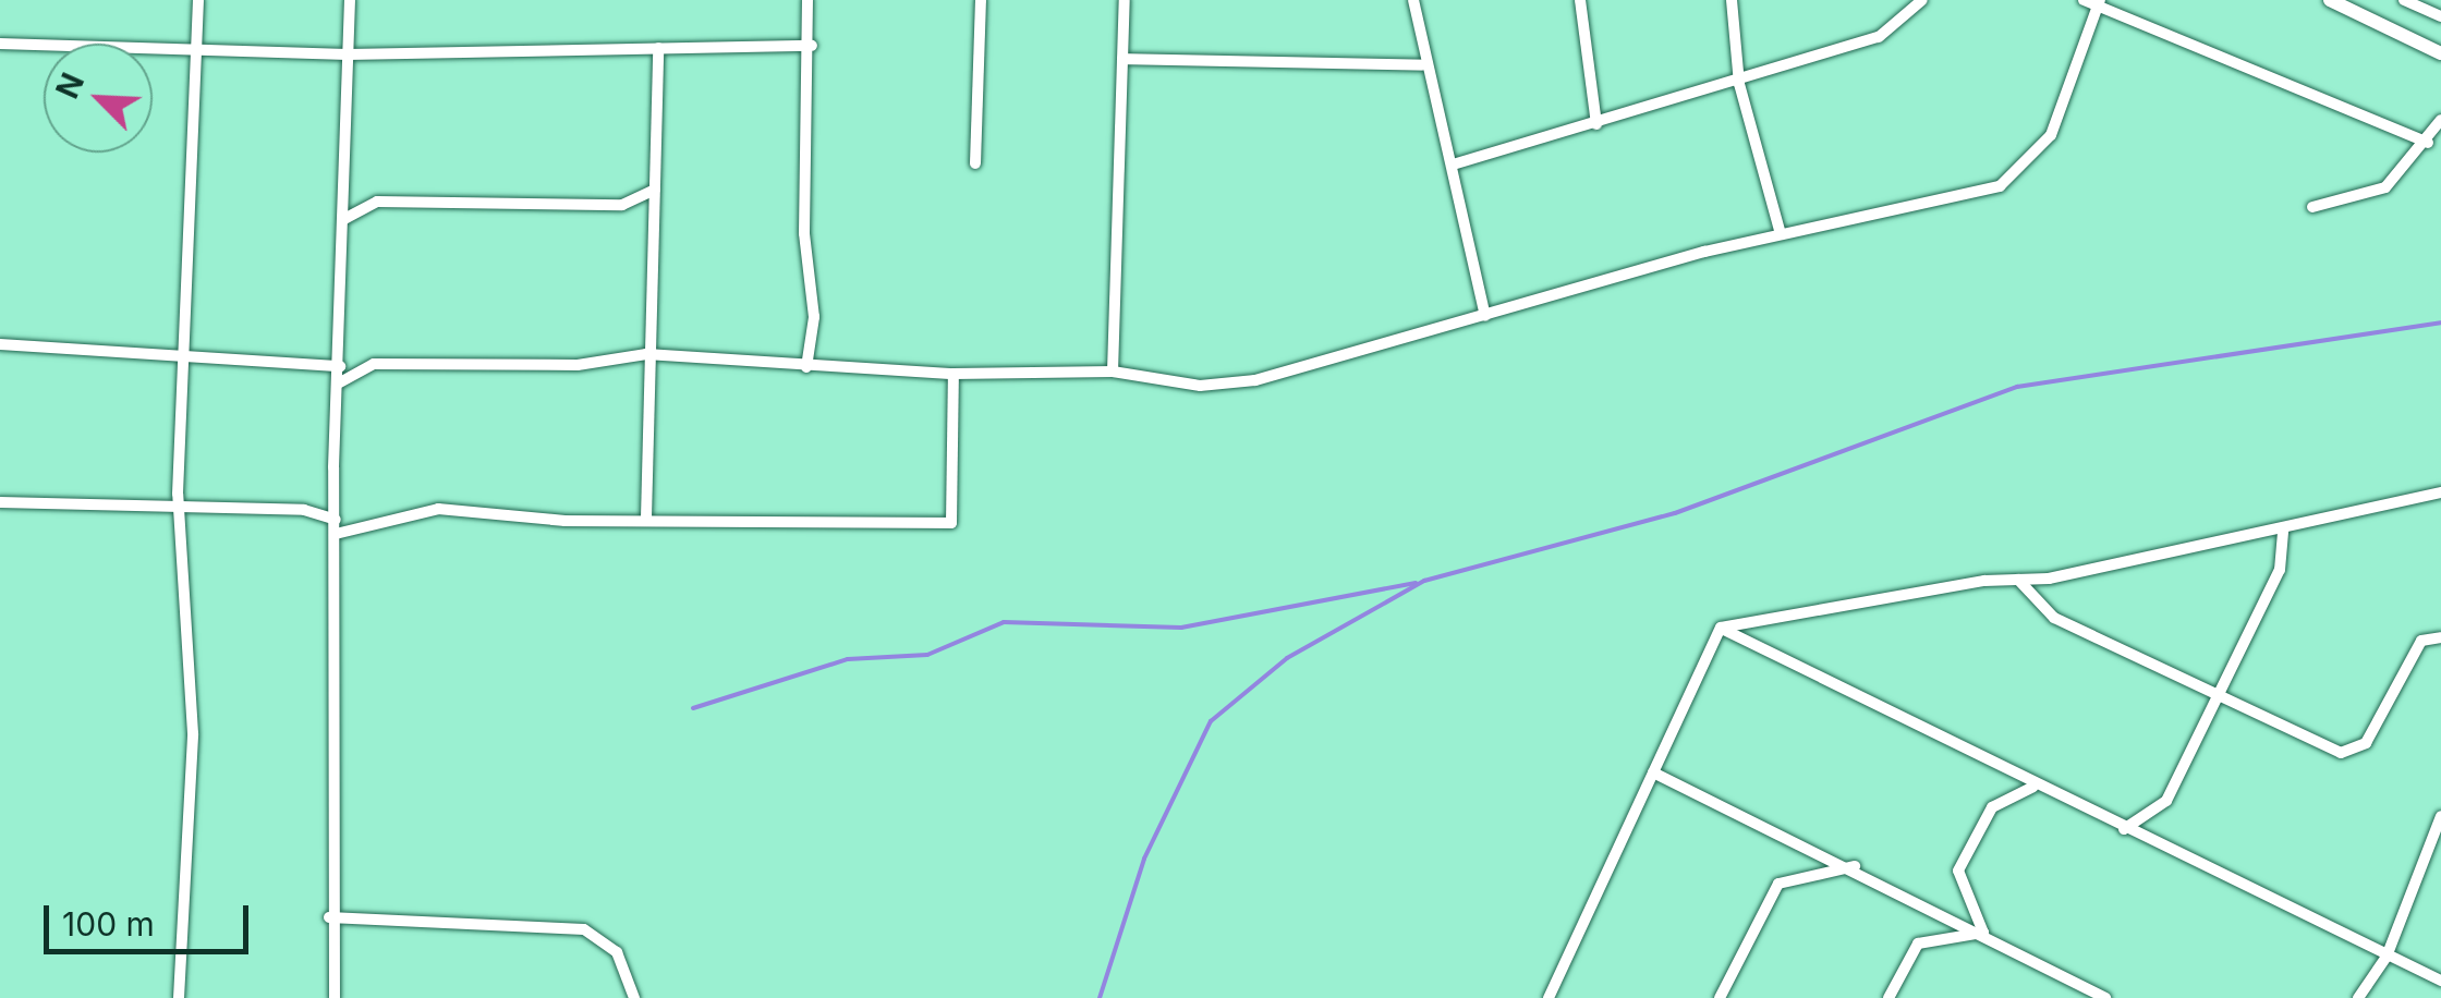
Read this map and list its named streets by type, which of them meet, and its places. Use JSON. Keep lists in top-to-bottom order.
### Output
{
  "scale_bar": "100 m",
  "north": "top left"
}
